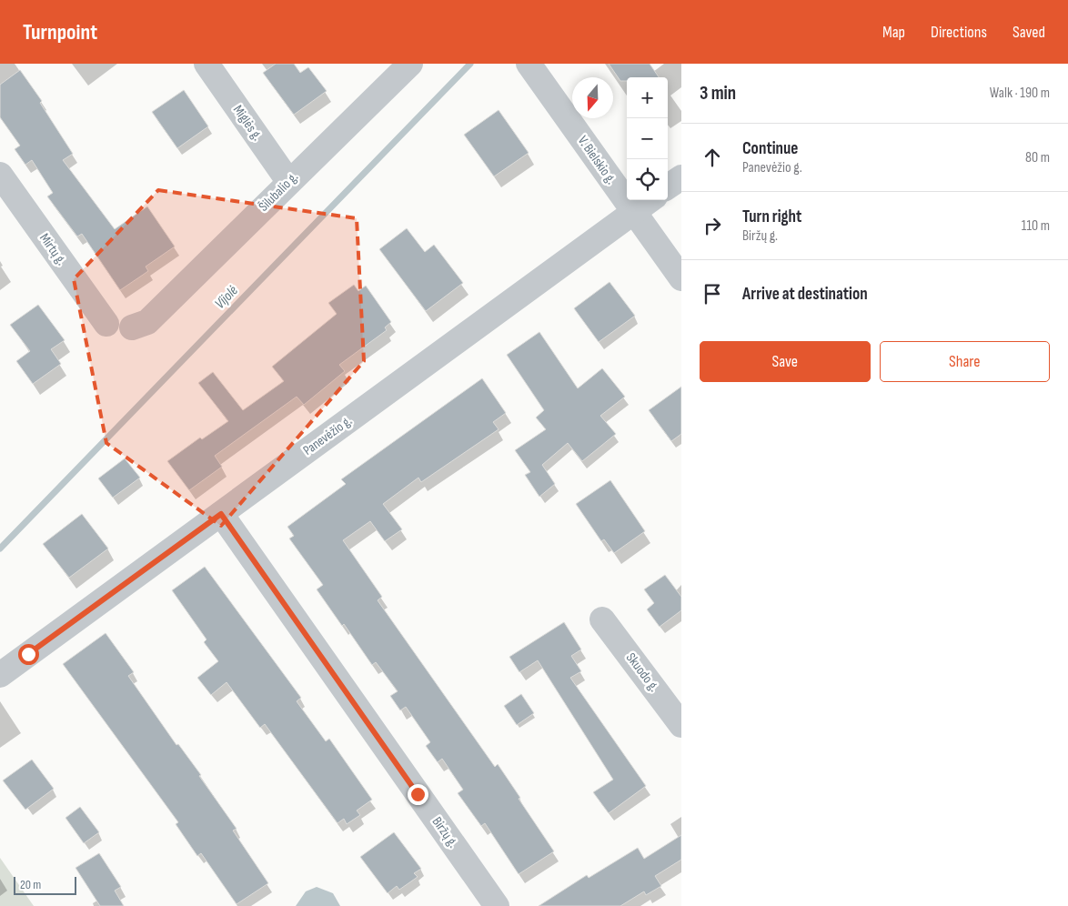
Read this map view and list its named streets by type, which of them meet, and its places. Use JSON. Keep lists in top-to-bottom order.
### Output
{
  "streets": {
    "street": [
      "Miglės g.",
      "V. Bielskio g.",
      "Šilubalio g.",
      "Mirtų g.",
      "Panevėžio g.",
      "Skuodo g.",
      "Biržų g."
    ]
  },
  "crossings": [
    ["Miglės g.", "Šilubalio g."],
    ["V. Bielskio g.", "Panevėžio g."],
    ["Panevėžio g.", "Biržų g."]
  ],
  "water": ["Vijolė"],
  "scale_bar": "20 m",
  "north": "bottom",
  "page": {
    "header": "Turnpoint",
    "nav": ["Map", "Directions", "Saved"],
    "heading": ["3 min", "Walk · 190 m"],
    "map_buttons": ["+", "−"],
    "list": [
      ["Continue", "Panevėžio g.", "80 m"],
      ["Turn right", "Biržų g.", "110 m"],
      "Arrive at destination"
    ],
    "buttons": ["Save", "Share"],
    "scale": "20 m"
  }
}
